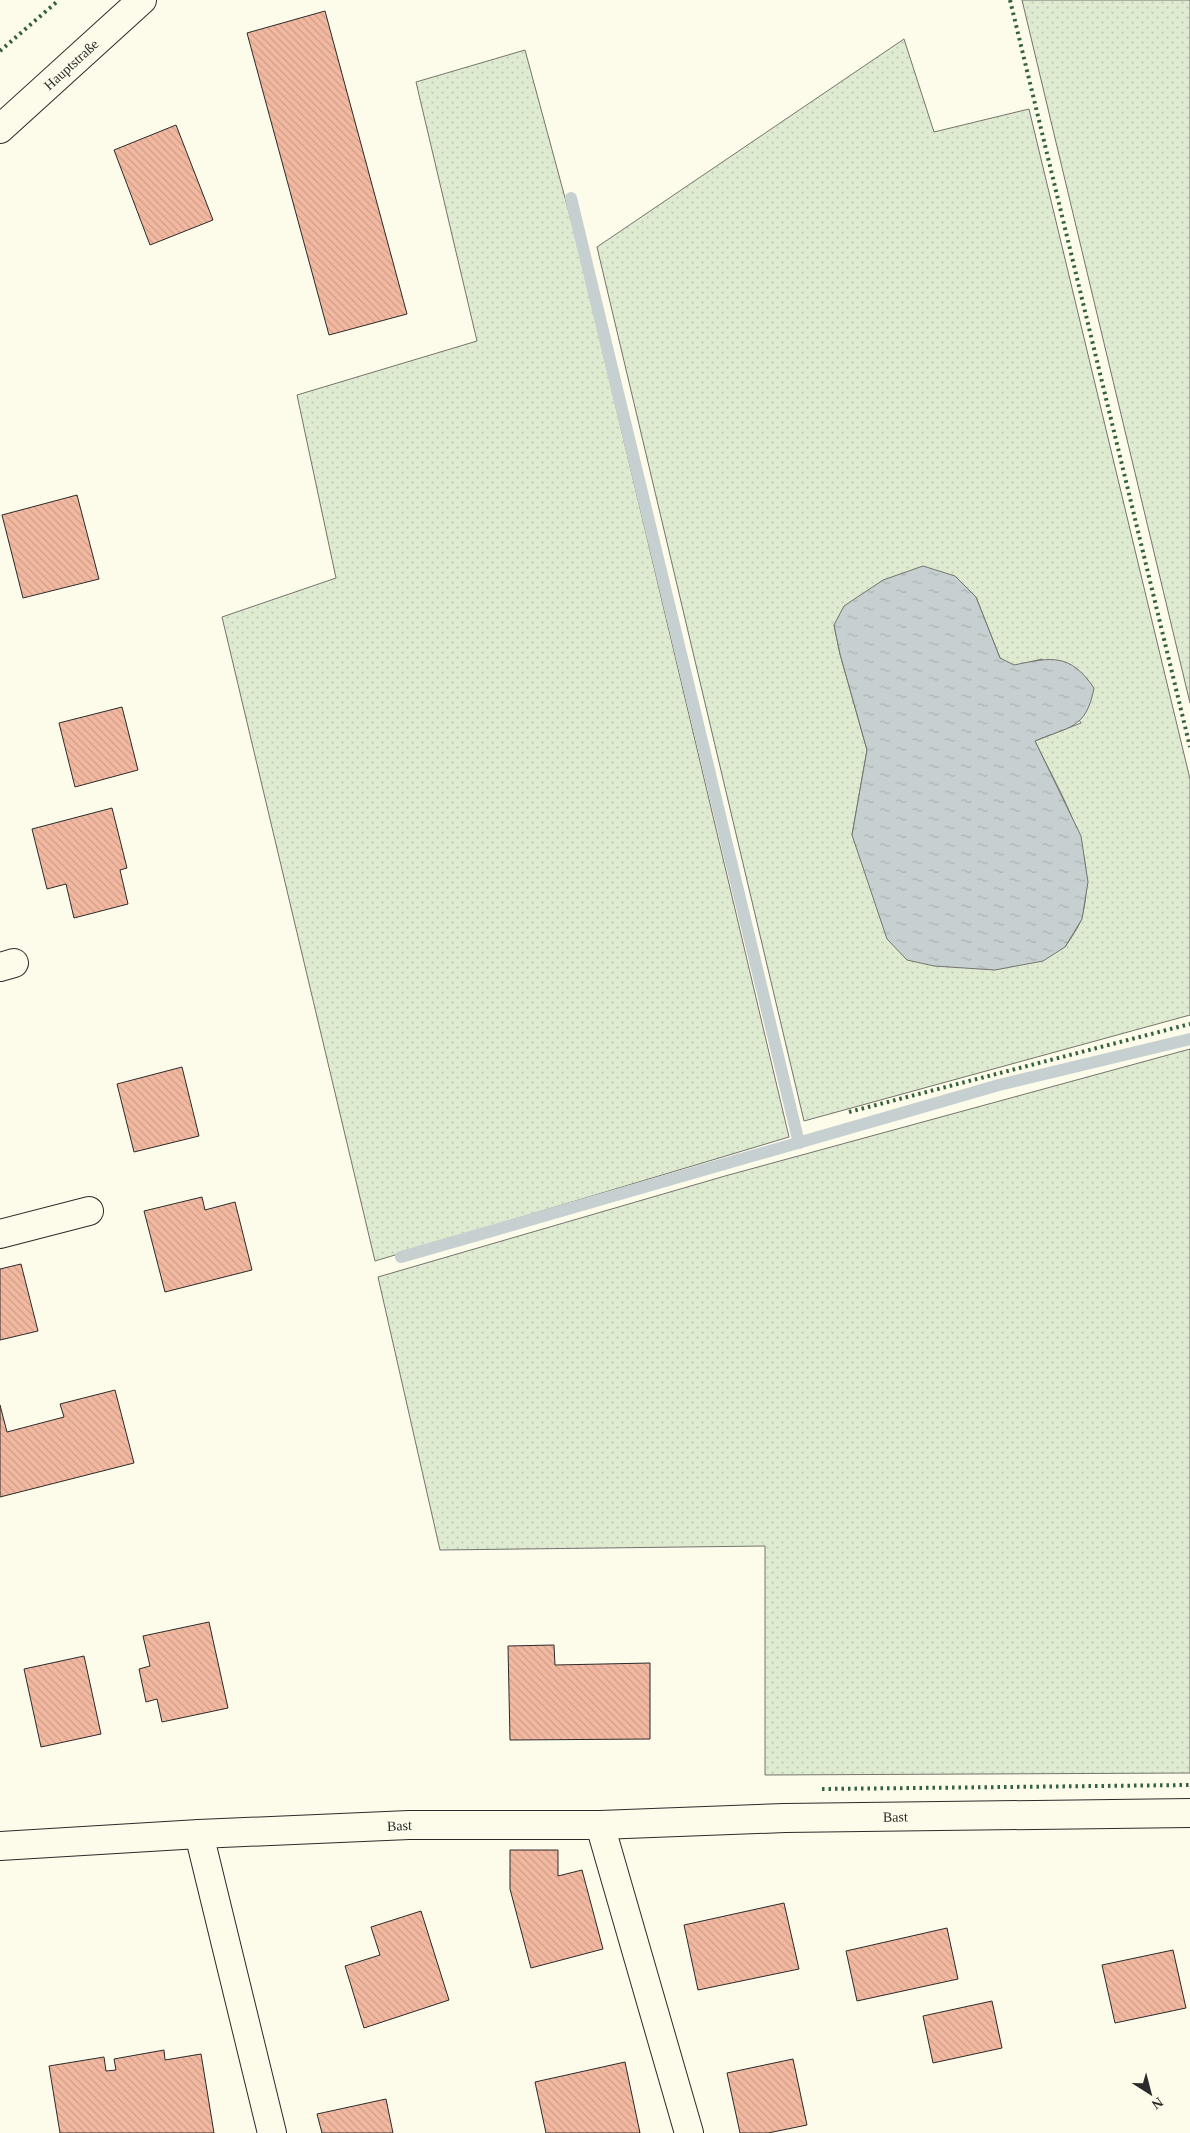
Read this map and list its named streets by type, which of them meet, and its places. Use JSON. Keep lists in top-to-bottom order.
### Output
{
  "streets": {
    "street": ["Hauptstraße", "Bast"]
  },
  "north": "bottom right"
}
